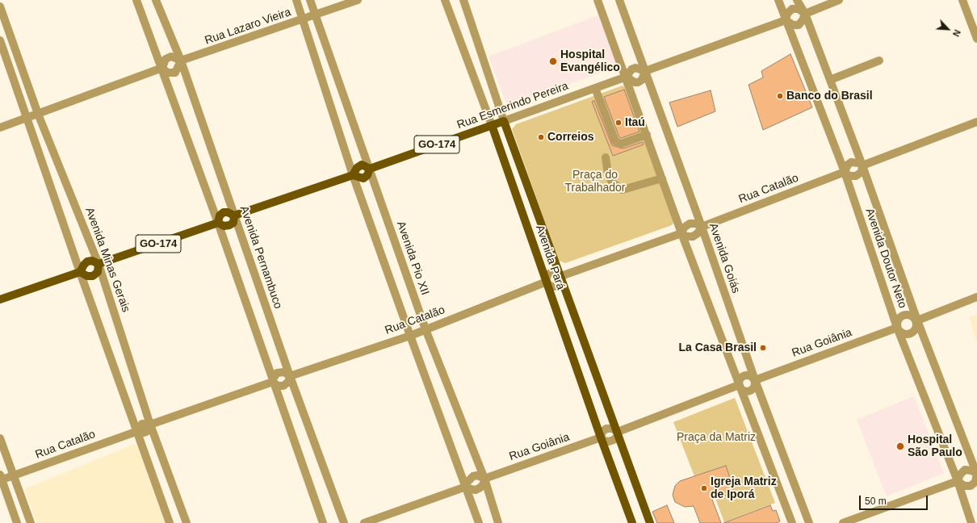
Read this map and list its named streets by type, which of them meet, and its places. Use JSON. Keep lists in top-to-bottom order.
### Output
{
  "streets": {
    "main road": ["Rua Esmerindo Pereira", "GO-174", "Avenida Pará"],
    "street": [
      "Rua Lazaro Vieira",
      "Rua Catalão",
      "Avenida Pernambuco",
      "Avenida Pio XII",
      "Avenida Goiás",
      "Avenida Doutor Neto",
      "Avenida Minas Gerais",
      "Rua Goiânia"
    ]
  },
  "crossings": [
    ["Rua Lazaro Vieira", "Avenida Pernambuco"],
    ["Rua Lazaro Vieira", "Avenida Pio XII"],
    ["Rua Lazaro Vieira", "Avenida Minas Gerais"],
    ["Rua Esmerindo Pereira", "Avenida Pernambuco"],
    ["Rua Esmerindo Pereira", "Avenida Pará"],
    ["Rua Esmerindo Pereira", "Avenida Pio XII"],
    ["Rua Esmerindo Pereira", "Avenida Goiás"],
    ["Rua Esmerindo Pereira", "Avenida Doutor Neto"],
    ["Rua Esmerindo Pereira", "Avenida Minas Gerais"],
    ["Rua Catalão", "Avenida Pernambuco"],
    ["Rua Catalão", "Avenida Pará"],
    ["Rua Catalão", "Avenida Pio XII"],
    ["Rua Catalão", "Avenida Goiás"],
    ["Rua Catalão", "Avenida Doutor Neto"],
    ["Rua Catalão", "Avenida Minas Gerais"],
    ["Avenida Pará", "Rua Goiânia"],
    ["Avenida Pio XII", "Rua Goiânia"],
    ["Avenida Goiás", "Rua Goiânia"],
    ["Avenida Doutor Neto", "Rua Goiânia"]
  ],
  "parks": ["Praça do Trabalhador", "Praça da Matriz"],
  "places": [
    "Hospital Evangélico",
    "Banco do Brasil",
    "Itaú",
    "Correios",
    "La Casa Brasil",
    "Hospital São Paulo",
    "Igreja Matriz de Iporá"
  ],
  "scale_bar": "50 m",
  "north": "bottom right"
}
